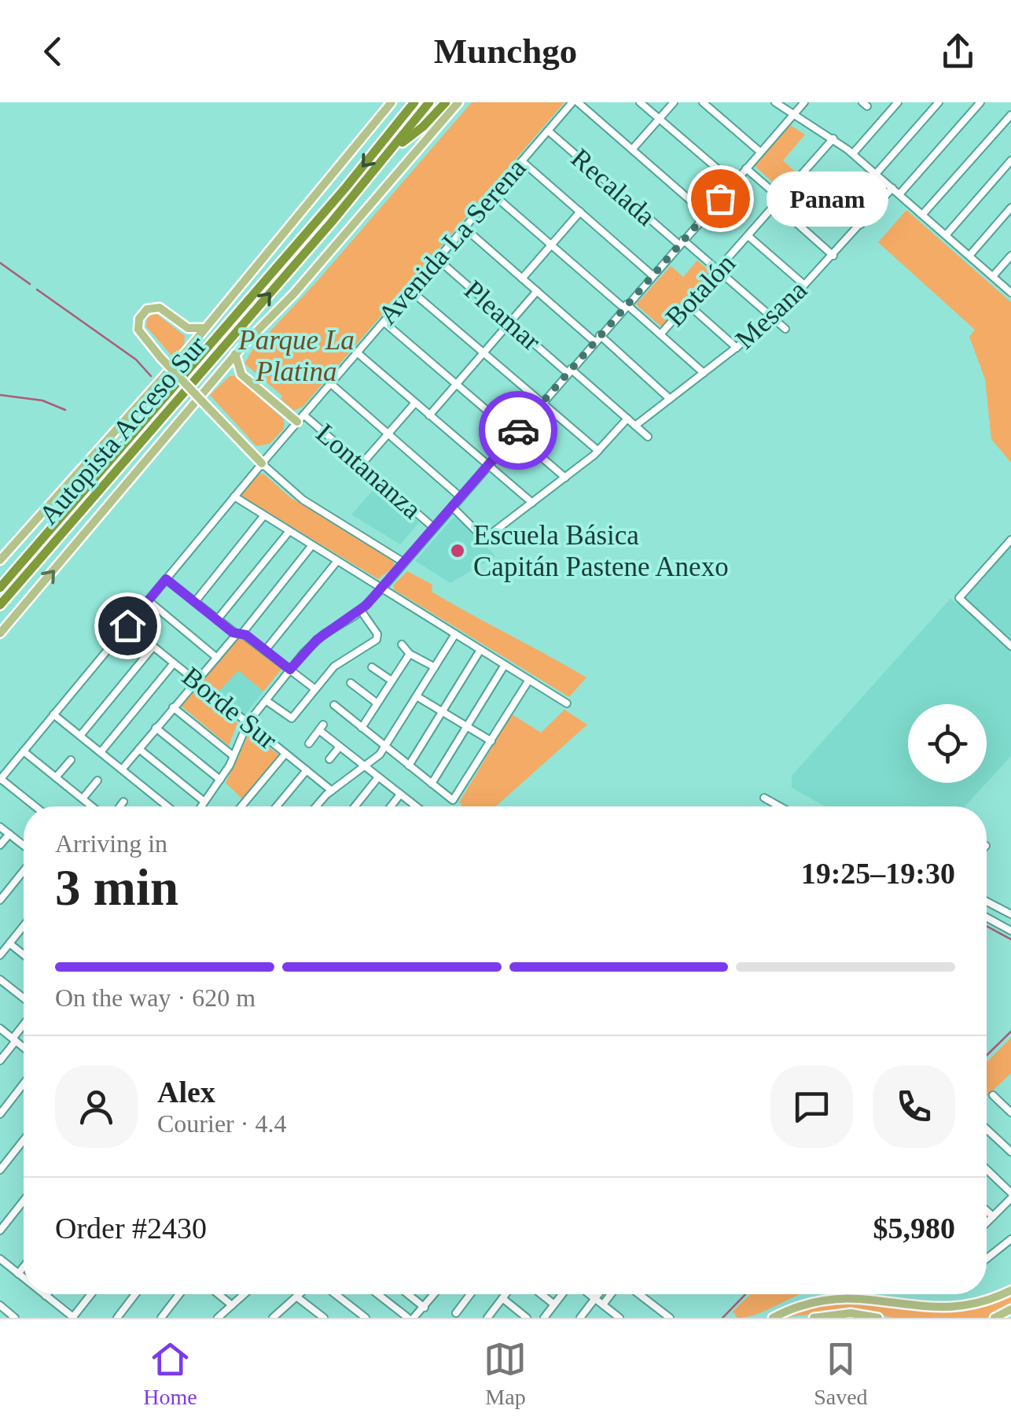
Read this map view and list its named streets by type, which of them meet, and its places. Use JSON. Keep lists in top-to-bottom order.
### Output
{
  "streets": {
    "highway": ["Autopista Acceso Sur"],
    "street": [
      "Recalada",
      "Avenida La Serena",
      "Botalón",
      "Mesana",
      "Pleamar",
      "Lontananza",
      "Borde Sur"
    ]
  },
  "crossings": [
    ["Recalada", "Avenida La Serena"],
    ["Recalada", "Botalón"],
    ["Recalada", "Mesana"],
    ["Avenida La Serena", "Pleamar"],
    ["Avenida La Serena", "Lontananza"],
    ["Avenida La Serena", "Borde Sur"],
    ["Mesana", "Pleamar"]
  ],
  "parks": ["Parque La Platina"],
  "places": ["Panam", "Escuela Básica Capitán Pastene Anexo"],
  "page": {
    "header": "Munchgo",
    "bubble": "Panam",
    "heading": ["3 min", "Arriving in", "19:25–19:30"],
    "panel": [
      "Alex",
      "Courier · 4.4",
      "Order #2430",
      "$5,980"
    ],
    "bar": "On the way · 620 m",
    "tabs": ["Home", "Map", "Saved"]
  }
}
